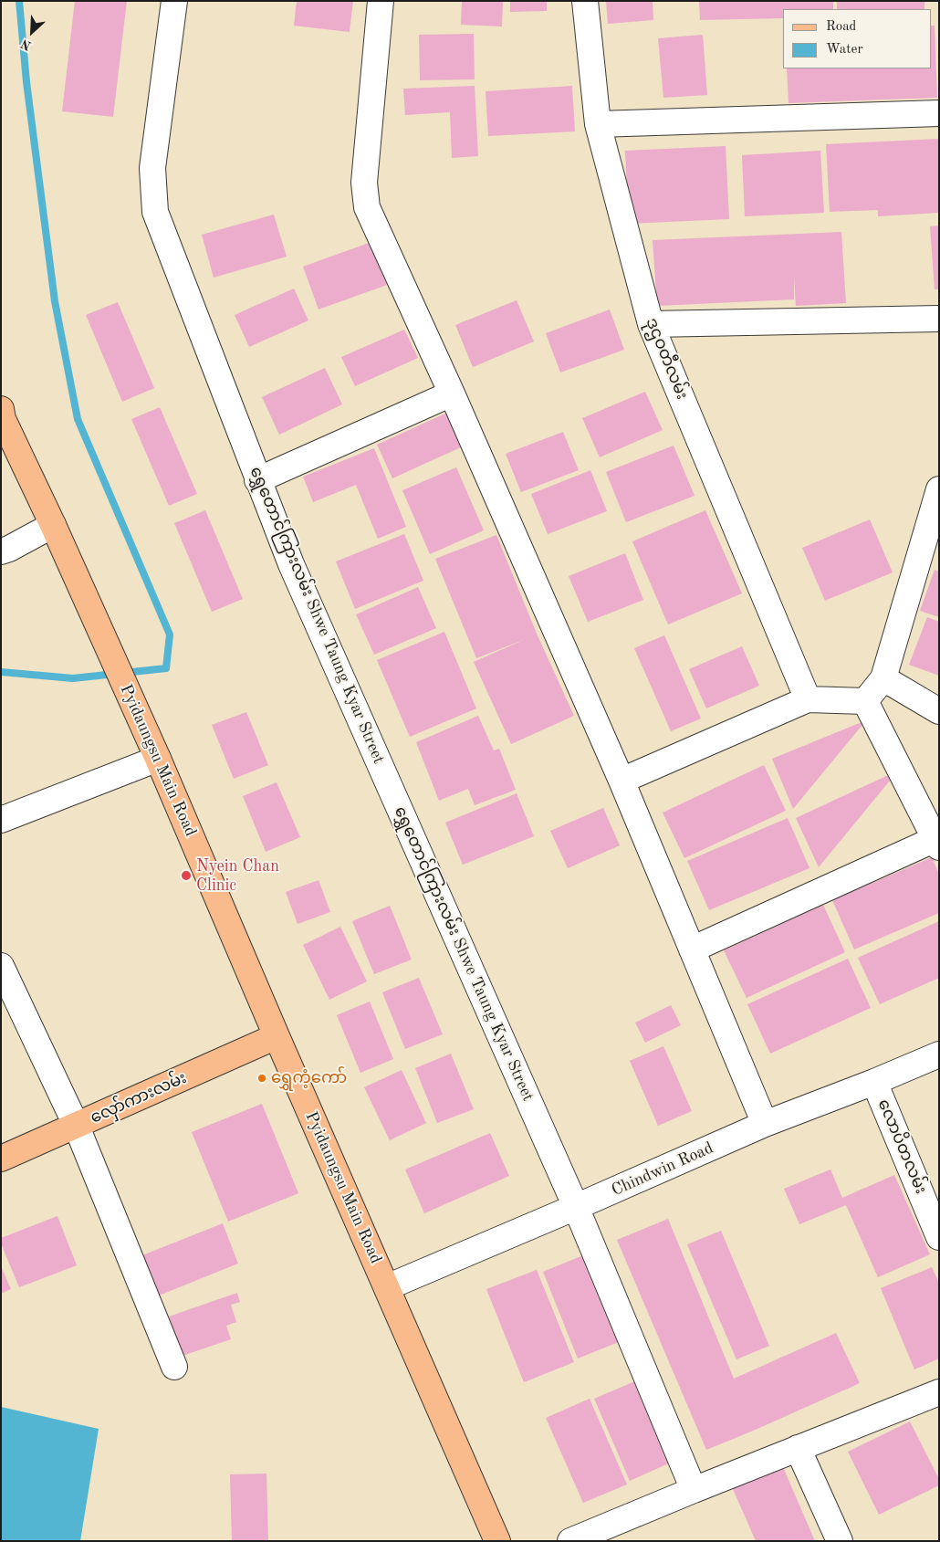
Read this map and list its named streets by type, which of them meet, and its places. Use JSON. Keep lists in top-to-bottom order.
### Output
{
  "streets": {
    "main road": ["Pyidaungsu Main Road", "လှော်ကားလမ်း"],
    "street": [
      "ဒုဌဝတီလမ်း",
      "ရွှေတောင်ကြားလမ်း Shwe Taung Kyar Street",
      "လောပိတလမ်း",
      "Chindwin Road"
    ]
  },
  "crossings": [
    ["ရွှေတောင်ကြားလမ်း Shwe Taung Kyar Street", "Chindwin Road"],
    ["Pyidaungsu Main Road", "လှော်ကားလမ်း"],
    ["Pyidaungsu Main Road", "Chindwin Road"],
    ["လောပိတလမ်း", "Chindwin Road"]
  ],
  "places": ["Nyein Chan Clinic", "ရွှေကံ့ကော်"],
  "legend": ["Road", "Water"],
  "north": "bottom left"
}
